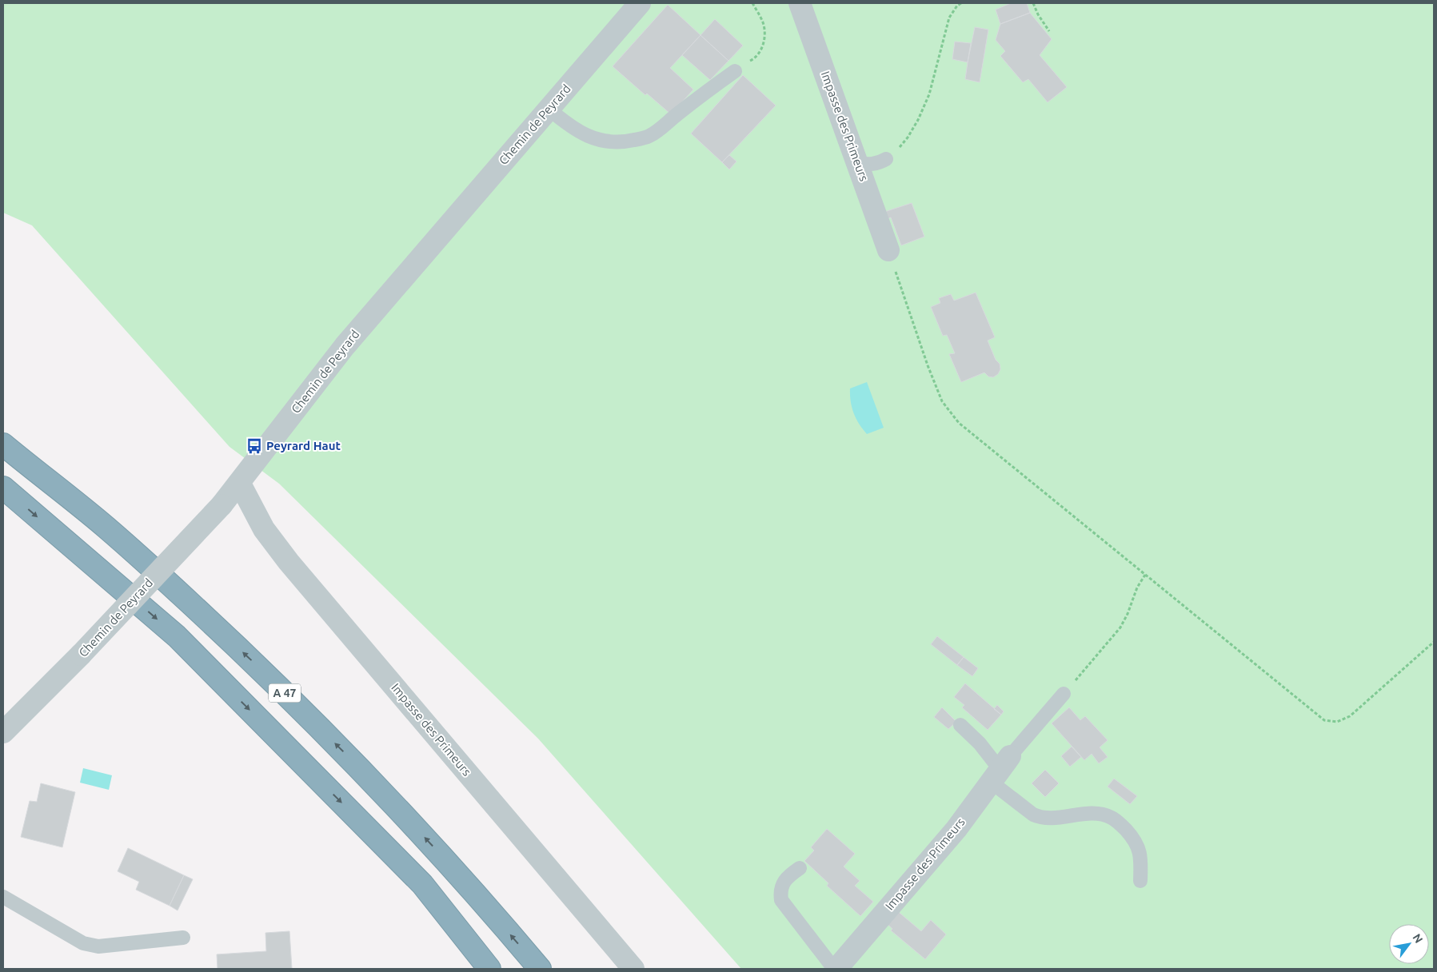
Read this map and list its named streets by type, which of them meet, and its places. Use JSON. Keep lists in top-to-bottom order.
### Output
{
  "streets": {
    "highway": ["A 47"],
    "street": ["Chemin de Peyrard", "Impasse des Primeurs"]
  },
  "crossings": [
    ["Chemin de Peyrard", "Impasse des Primeurs"]
  ],
  "places": {
    "bus stop": ["Peyrard Haut"]
  },
  "north": "top right"
}
